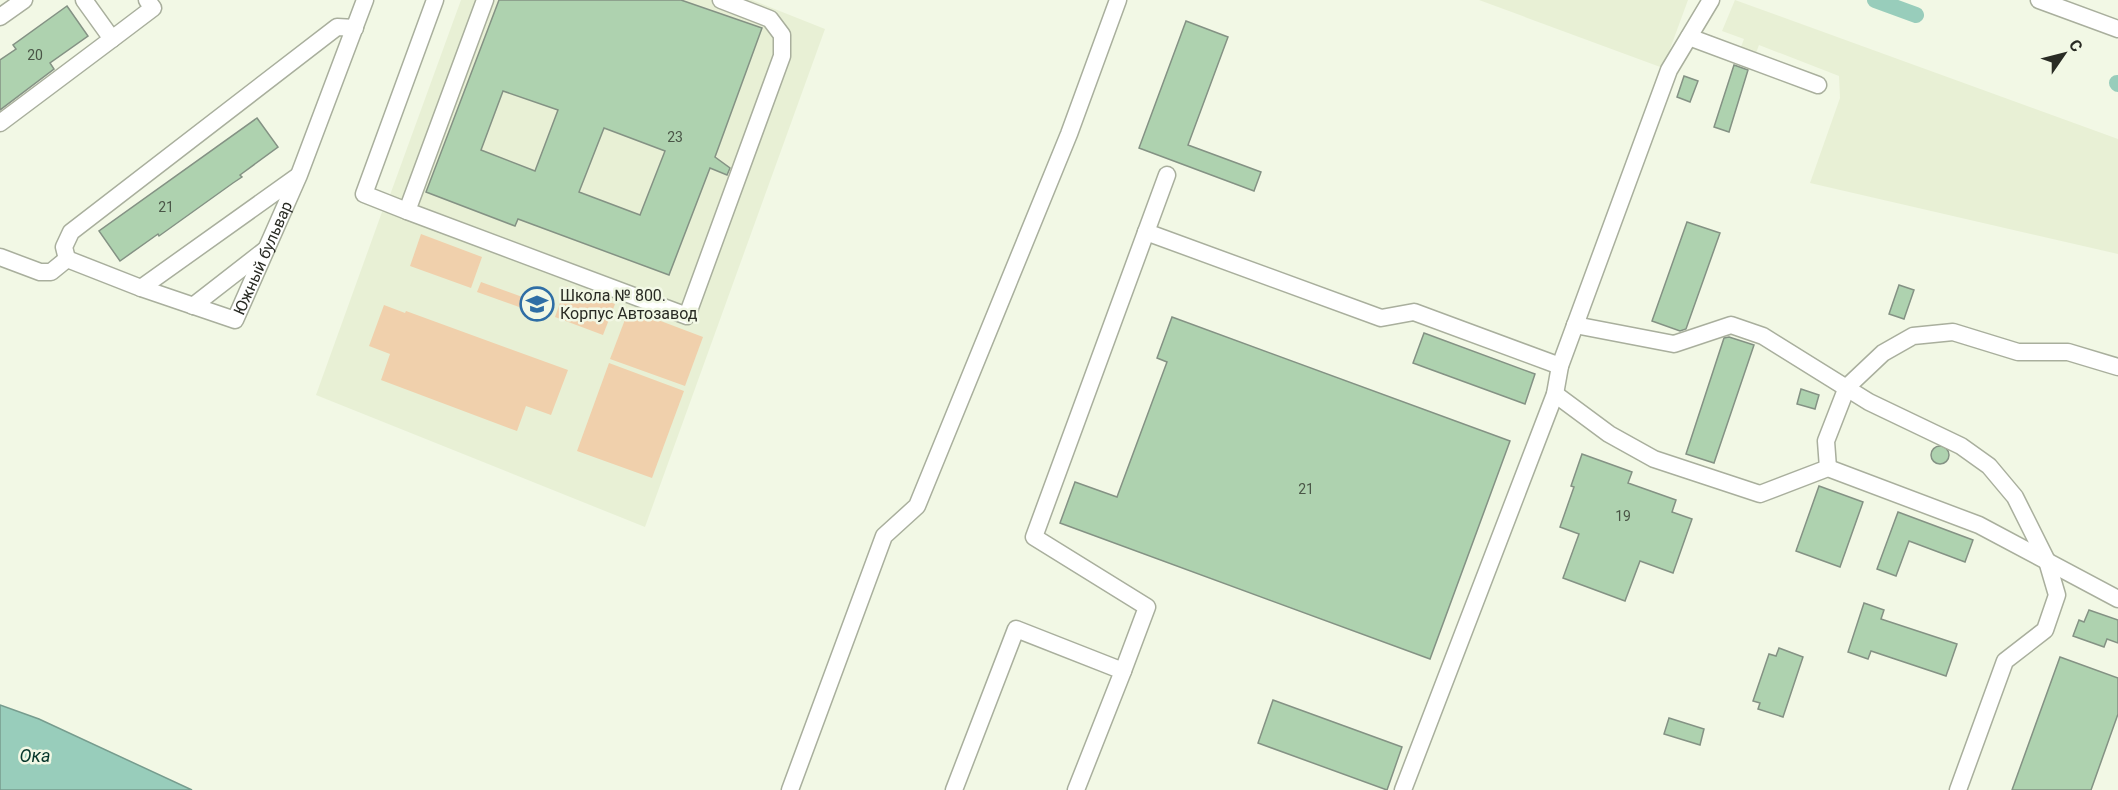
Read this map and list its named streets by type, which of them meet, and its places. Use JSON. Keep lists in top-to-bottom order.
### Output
{
  "streets": {
    "street": ["Южный бульвар"]
  },
  "water": ["Ока"],
  "places": {
    "school or university": ["Школа № 800. Корпус Автозавод"]
  },
  "house_numbers": [
    "20",
    "23",
    "21",
    "21",
    "19"
  ],
  "north": "top right"
}
